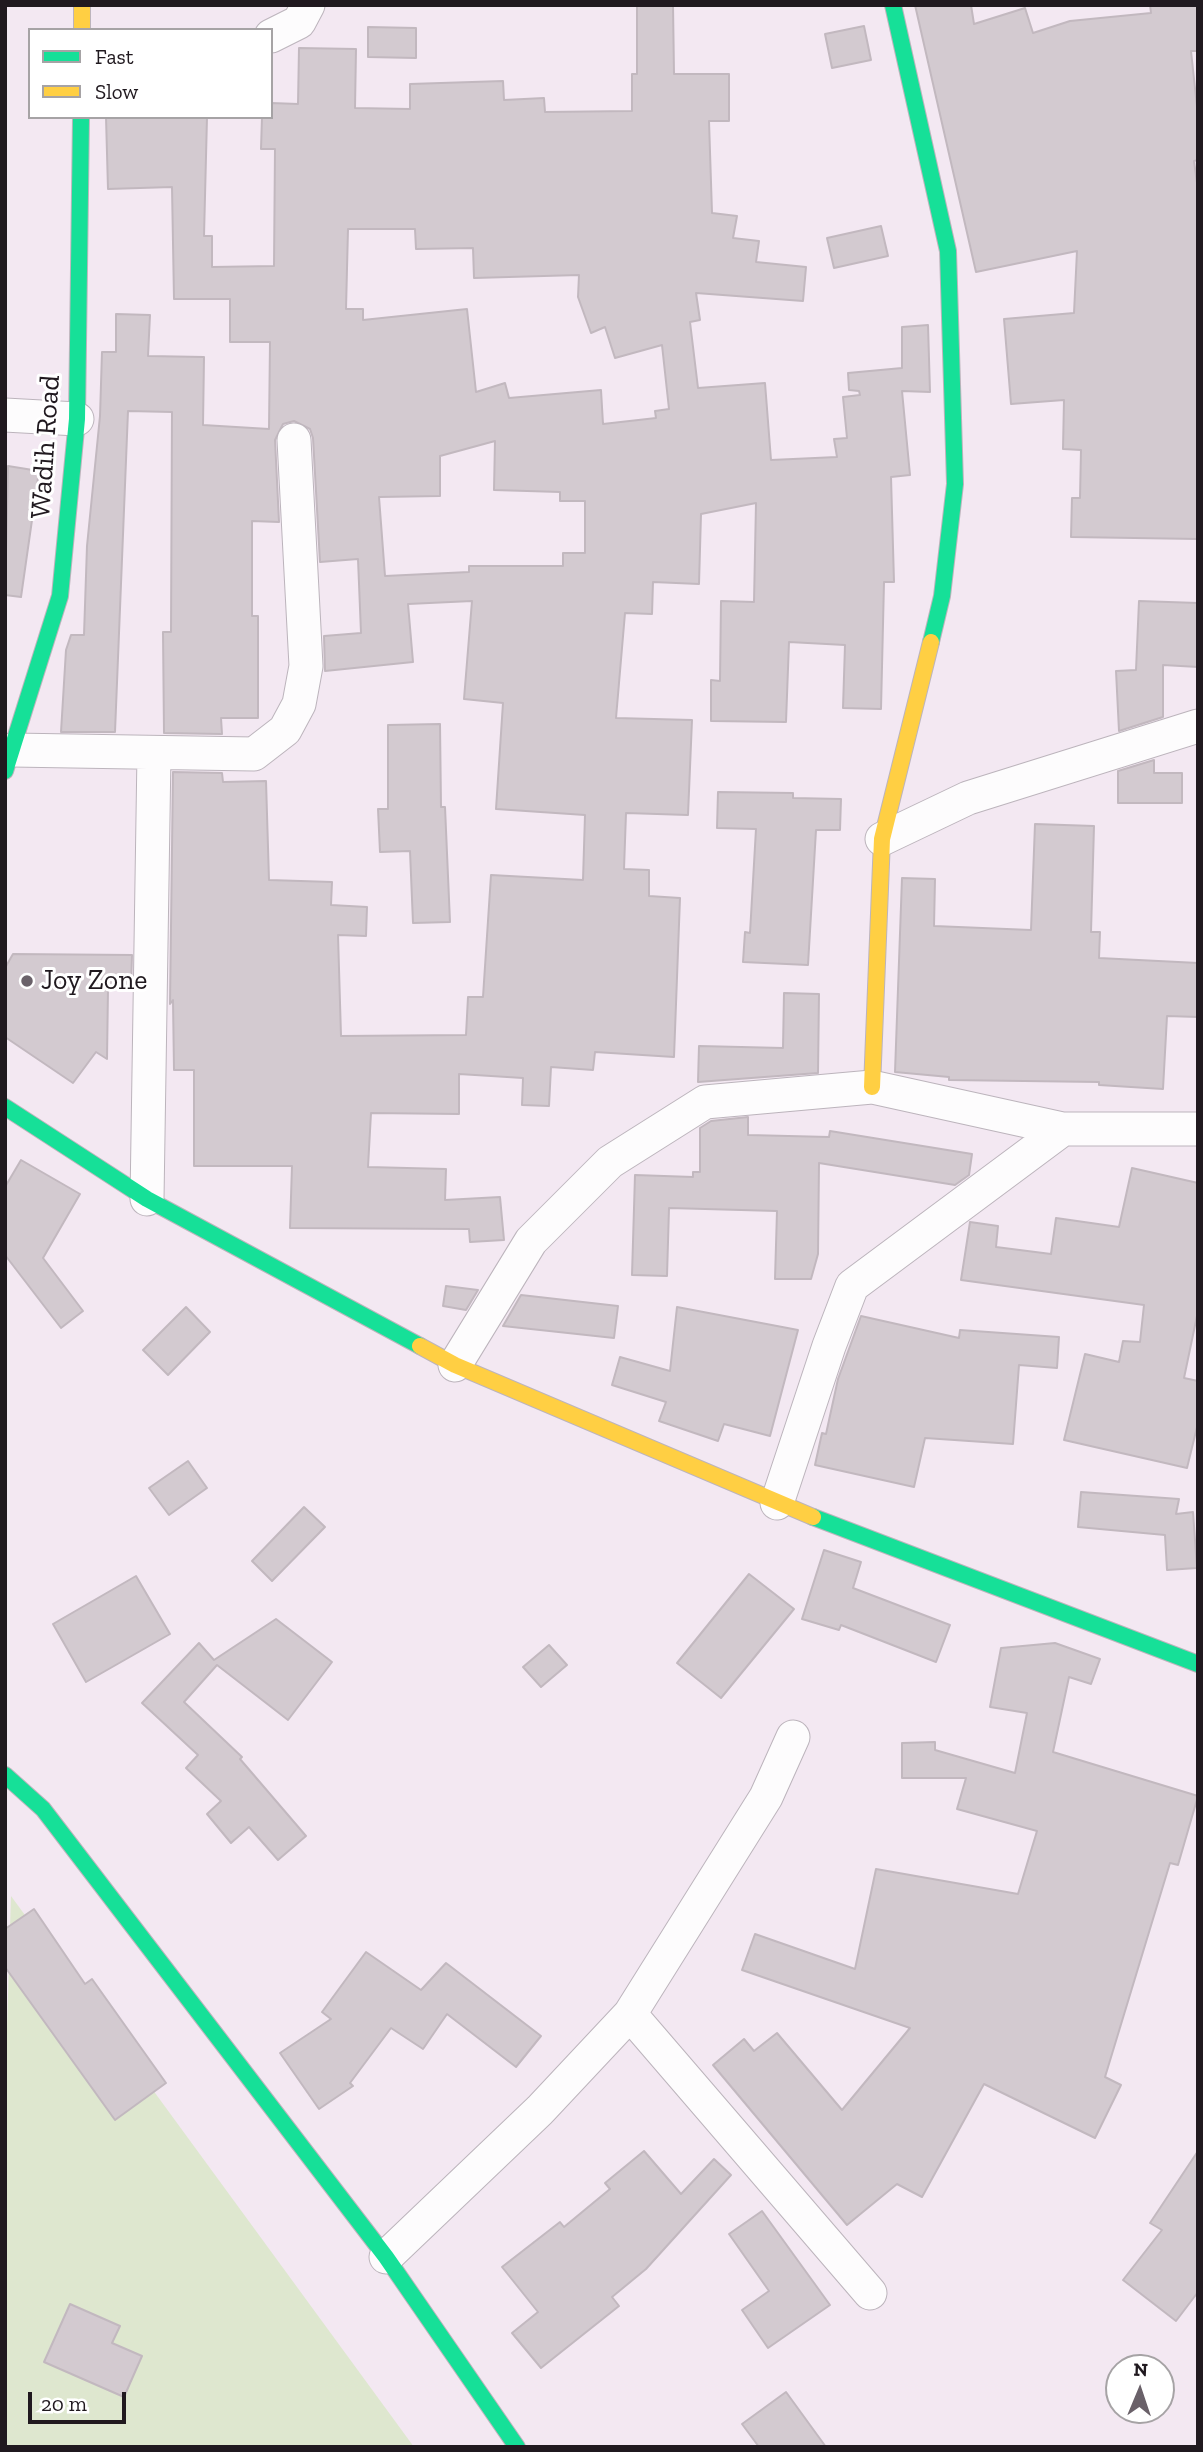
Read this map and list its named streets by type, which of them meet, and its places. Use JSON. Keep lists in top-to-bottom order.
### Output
{
  "streets": {
    "street": ["Wadih Road"]
  },
  "places": ["Joy Zone"],
  "legend": ["Fast", "Slow"],
  "scale_bar": "20 m",
  "north": "top"
}
